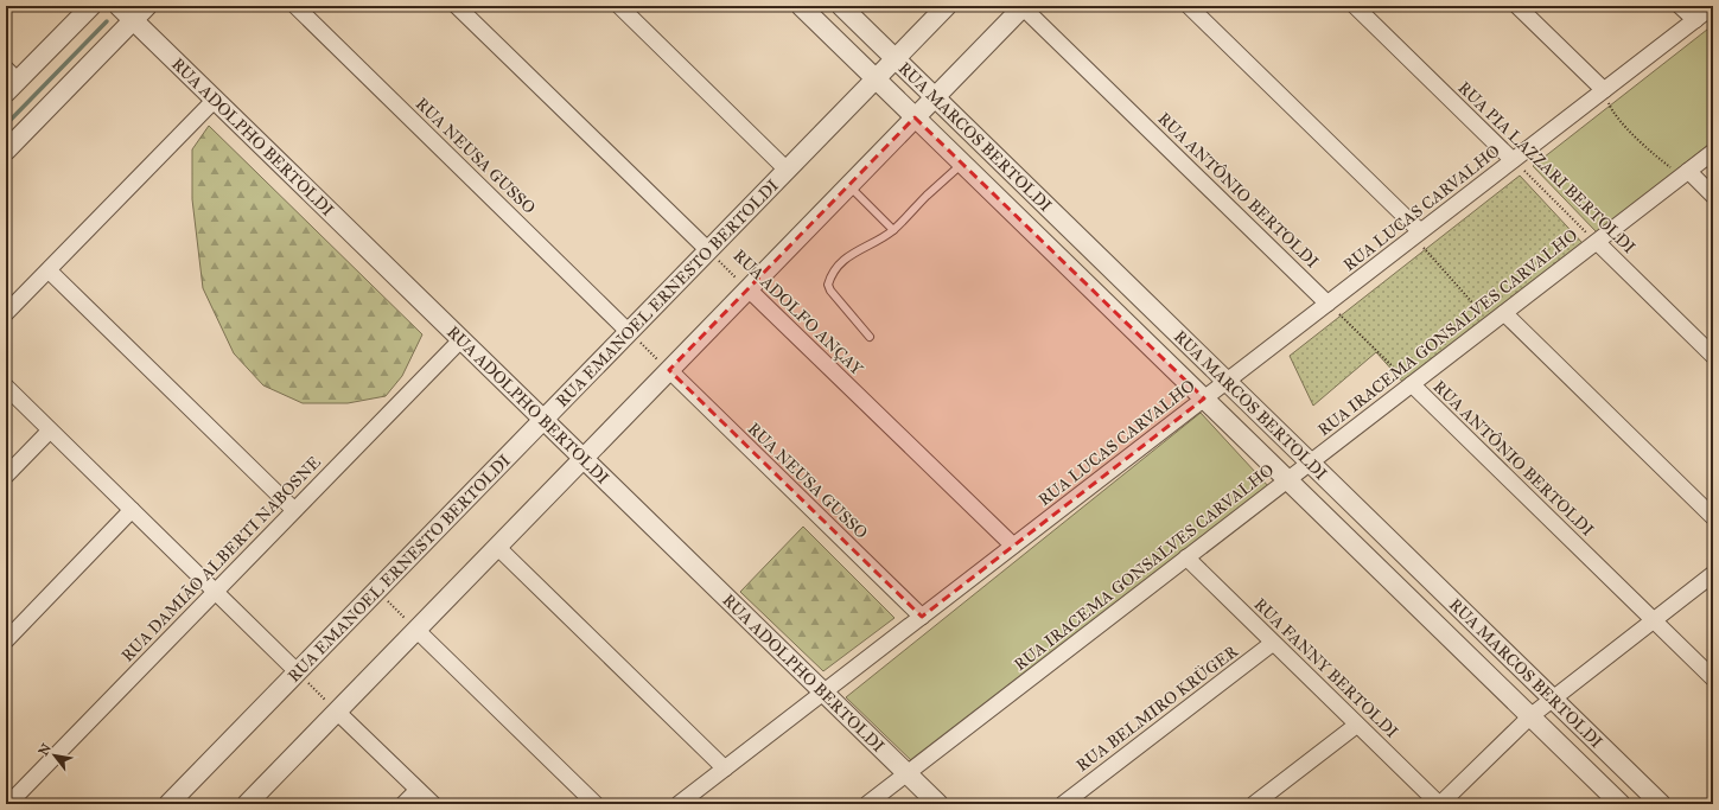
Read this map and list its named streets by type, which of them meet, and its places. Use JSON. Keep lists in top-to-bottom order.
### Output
{
  "streets": {
    "street": [
      "RUA ADOLPHO BERTOLDI",
      "RUA MARCOS BERTOLDI",
      "RUA NEUSA GUSSO",
      "RUA PIA LAZZARI BERTOLDI",
      "RUA ANTÔNIO BERTOLDI",
      "RUA LUCAS CARVALHO",
      "RUA EMANOEL ERNESTO BERTOLDI",
      "RUA ADOLFO ANÇAY",
      "RUA IRACEMA GONSALVES CARVALHO",
      "RUA DAMIÃO ALBERTI NABOSNE",
      "RUA FANNY BERTOLDI",
      "RUA BELMIRO KRÜGER"
    ]
  },
  "crossings": [
    ["RUA ADOLPHO BERTOLDI", "RUA LUCAS CARVALHO"],
    ["RUA ADOLPHO BERTOLDI", "RUA EMANOEL ERNESTO BERTOLDI"],
    ["RUA ADOLPHO BERTOLDI", "RUA IRACEMA GONSALVES CARVALHO"],
    ["RUA ADOLPHO BERTOLDI", "RUA DAMIÃO ALBERTI NABOSNE"],
    ["RUA MARCOS BERTOLDI", "RUA LUCAS CARVALHO"],
    ["RUA MARCOS BERTOLDI", "RUA EMANOEL ERNESTO BERTOLDI"],
    ["RUA MARCOS BERTOLDI", "RUA IRACEMA GONSALVES CARVALHO"],
    ["RUA NEUSA GUSSO", "RUA LUCAS CARVALHO"],
    ["RUA NEUSA GUSSO", "RUA EMANOEL ERNESTO BERTOLDI"],
    ["RUA PIA LAZZARI BERTOLDI", "RUA LUCAS CARVALHO"],
    ["RUA PIA LAZZARI BERTOLDI", "RUA IRACEMA GONSALVES CARVALHO"],
    ["RUA ANTÔNIO BERTOLDI", "RUA LUCAS CARVALHO"],
    ["RUA ANTÔNIO BERTOLDI", "RUA IRACEMA GONSALVES CARVALHO"],
    ["RUA LUCAS CARVALHO", "RUA ADOLFO ANÇAY"],
    ["RUA EMANOEL ERNESTO BERTOLDI", "RUA ADOLFO ANÇAY"],
    ["RUA IRACEMA GONSALVES CARVALHO", "RUA FANNY BERTOLDI"],
    ["RUA FANNY BERTOLDI", "RUA BELMIRO KRÜGER"]
  ],
  "north": "top left"
}
